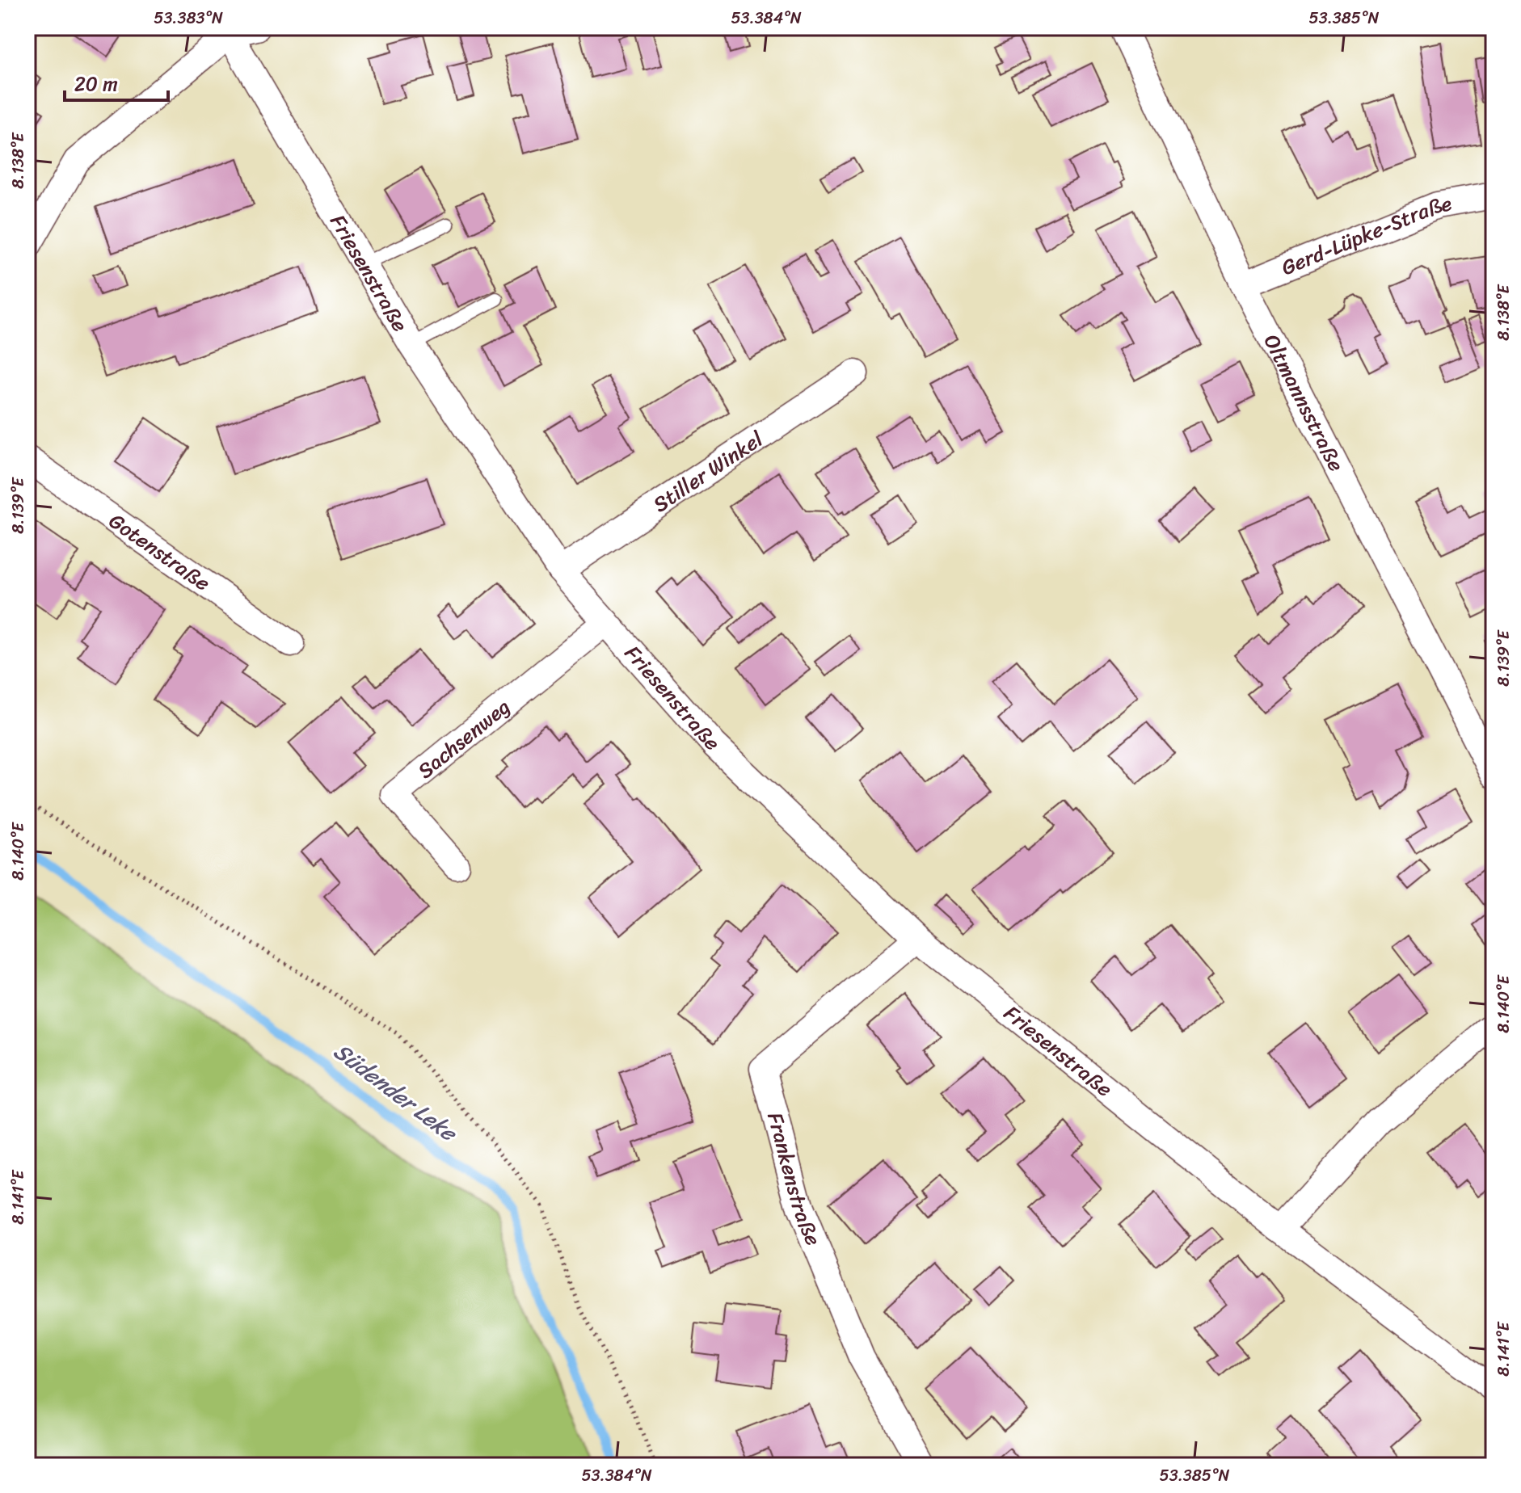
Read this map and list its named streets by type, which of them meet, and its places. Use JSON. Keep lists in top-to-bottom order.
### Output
{
  "streets": {
    "street": [
      "Gerd-Lüpke-Straße",
      "Friesenstraße",
      "Oltmannsstraße",
      "Stiller Winkel",
      "Gotenstraße",
      "Sachsenweg",
      "Frankenstraße"
    ]
  },
  "crossings": [
    ["Gerd-Lüpke-Straße", "Oltmannsstraße"],
    ["Friesenstraße", "Stiller Winkel"],
    ["Friesenstraße", "Sachsenweg"],
    ["Friesenstraße", "Frankenstraße"]
  ],
  "water": ["Südender Leke"],
  "scale_bar": "20 m",
  "coordinates": [
    "53.383°N",
    "53.384°N",
    "53.385°N",
    "8.138°E",
    "8.139°E",
    "8.140°E",
    "8.141°E"
  ]
}
